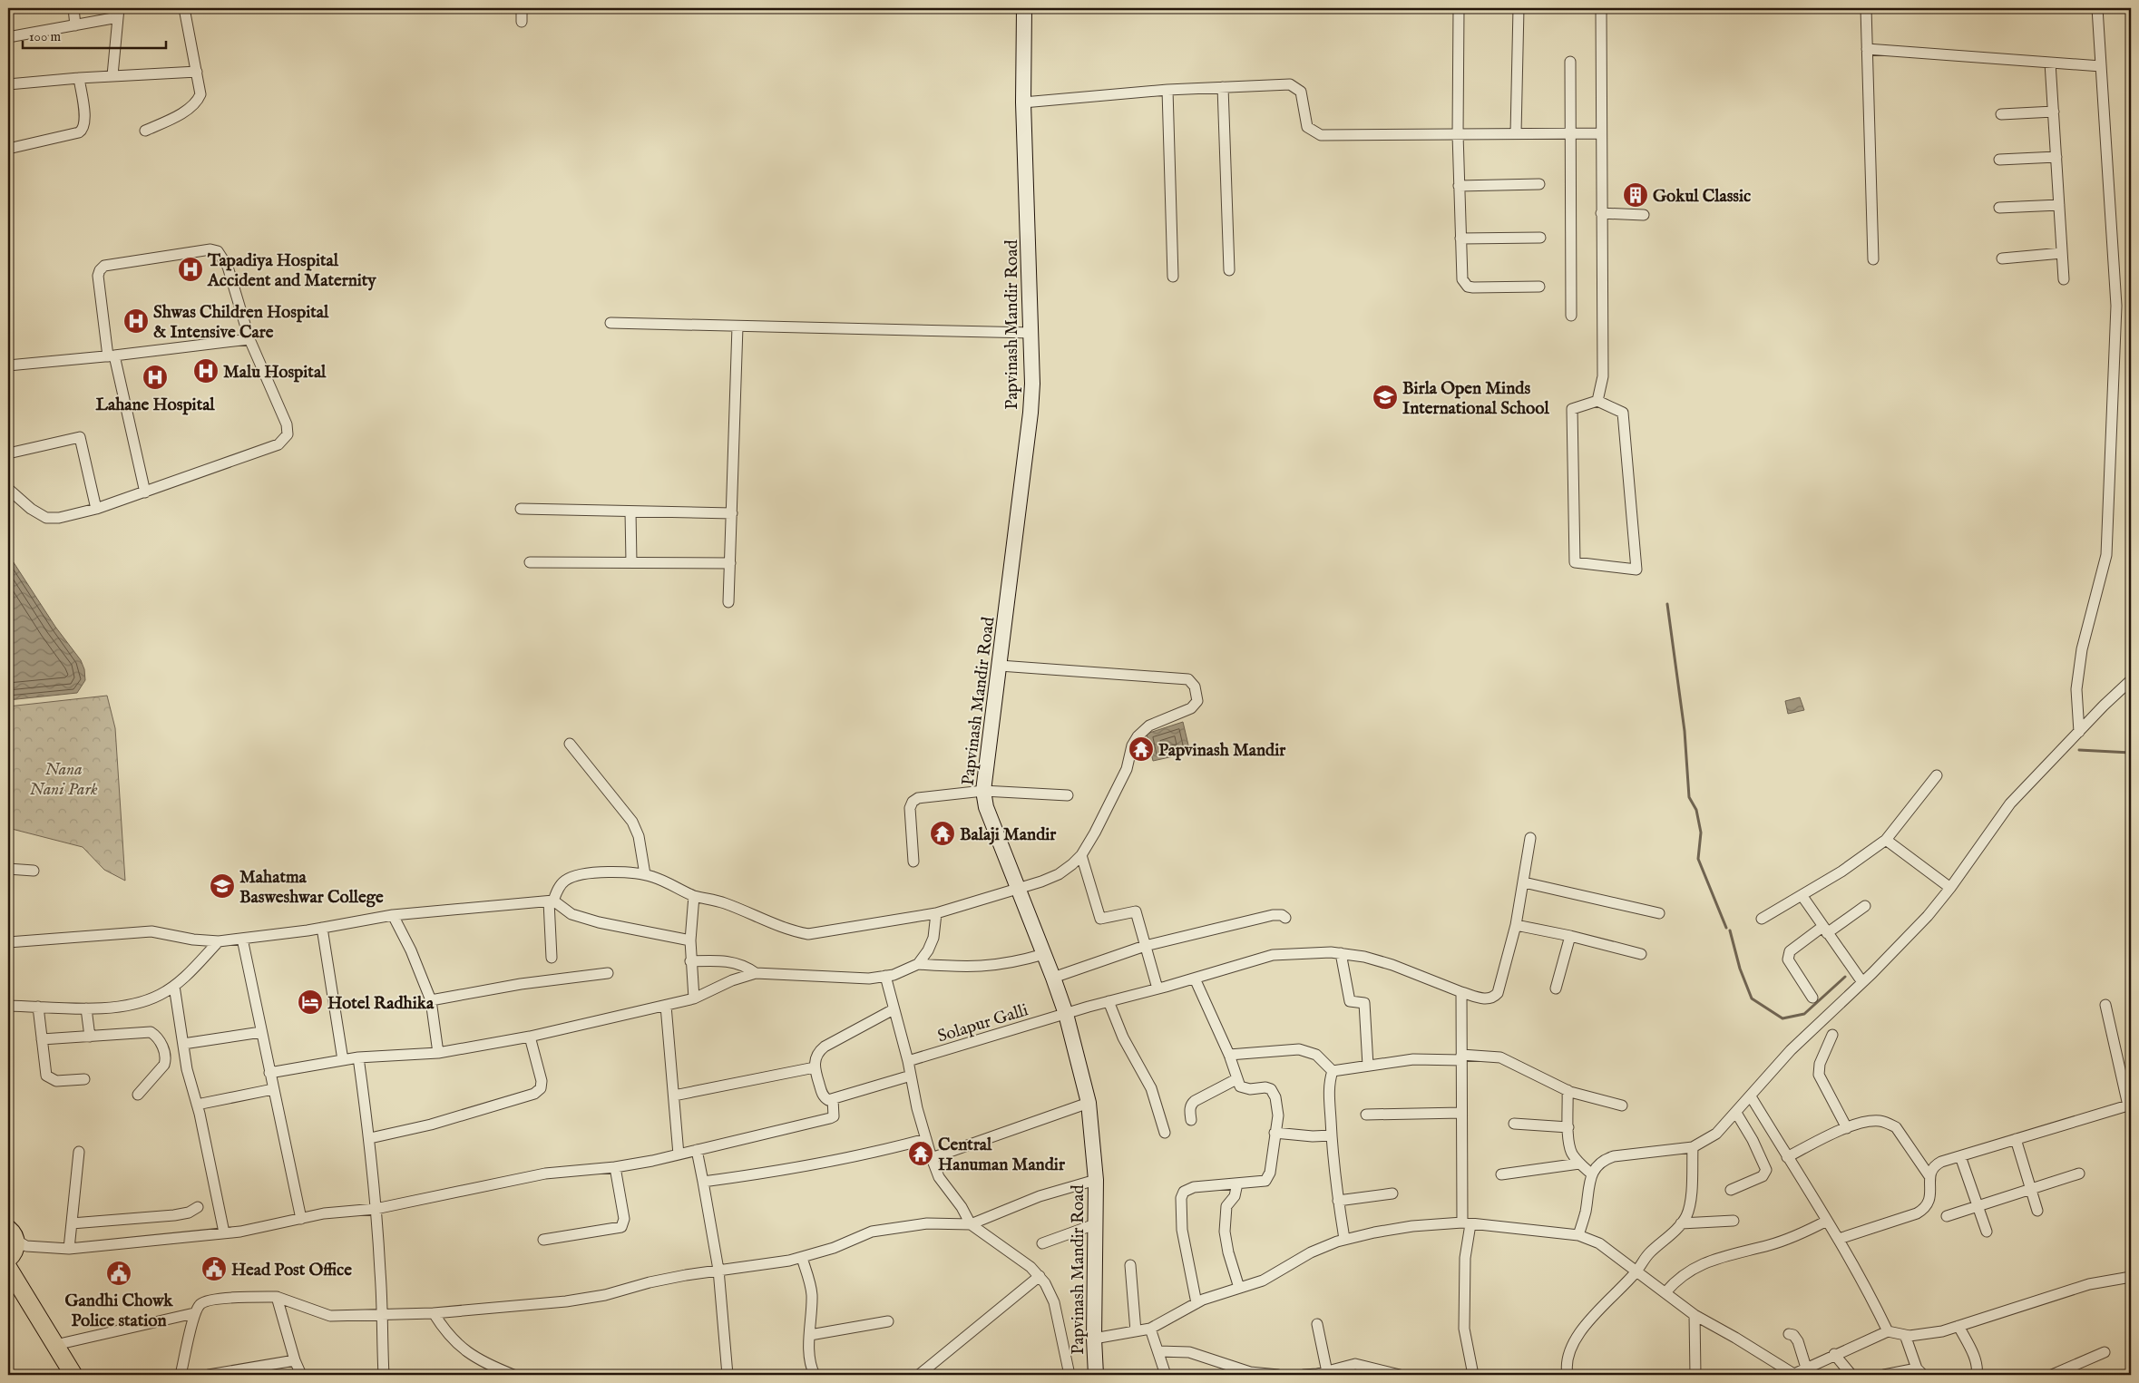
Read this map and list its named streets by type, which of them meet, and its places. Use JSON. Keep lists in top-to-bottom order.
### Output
{
  "streets": {
    "street": ["Papvinash Mandir Road", "Solapur Galli"]
  },
  "crossings": [
    ["Papvinash Mandir Road", "Solapur Galli"]
  ],
  "parks": ["Nana Nani Park"],
  "places": {
    "building": ["Gokul Classic"],
    "hospital": [
      "Tapadiya Hospital Accident and Maternity",
      "Shwas Children Hospital & Intensive Care",
      "Malu Hospital",
      "Lahane Hospital"
    ],
    "school or university": ["Birla Open Minds International School", "Mahatma Basweshwar College"],
    "temple": ["Papvinash Mandir", "Balaji Mandir", "Central Hanuman Mandir"],
    "hotel": ["Hotel Radhika"],
    "public building": ["Head Post Office", "Gandhi Chowk Police station"]
  },
  "scale_bar": "100 m"
}
